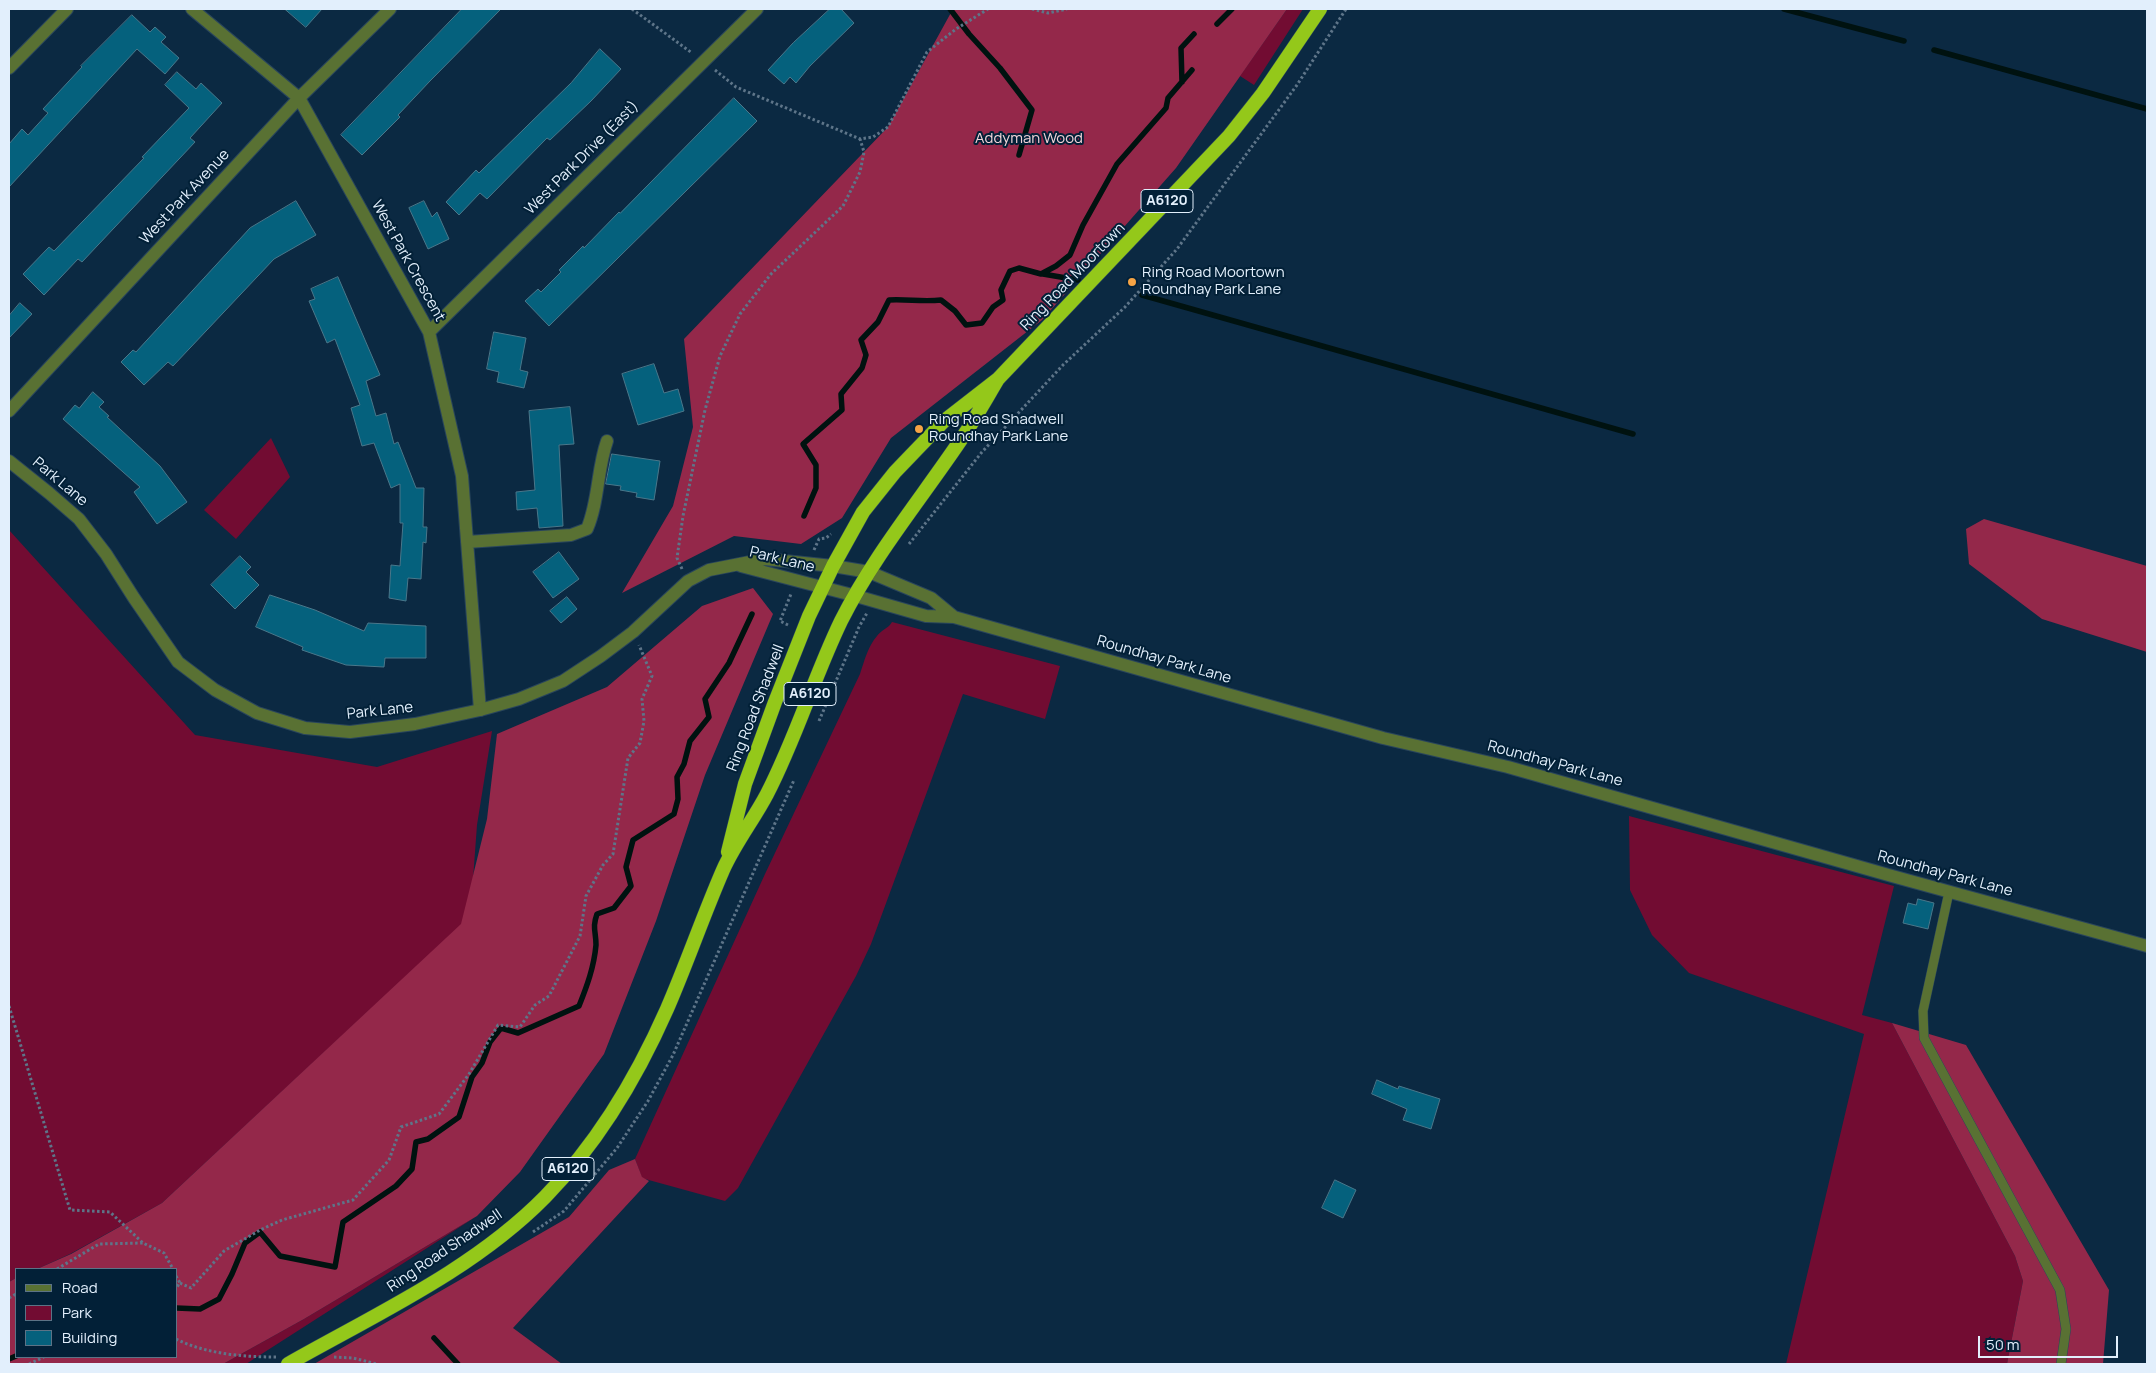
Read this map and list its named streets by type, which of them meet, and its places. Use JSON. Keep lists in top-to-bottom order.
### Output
{
  "streets": {
    "highway": ["A6120", "Ring Road Moortown", "Ring Road Shadwell"],
    "street": [
      "West Park Drive (East)",
      "West Park Avenue",
      "West Park Crescent",
      "Park Lane",
      "Roundhay Park Lane"
    ]
  },
  "crossings": [
    ["West Park Drive (East)", "West Park Crescent"],
    ["West Park Avenue", "West Park Crescent"],
    ["West Park Crescent", "Park Lane"],
    ["Ring Road Moortown", "Park Lane"],
    ["Ring Road Moortown", "Roundhay Park Lane"],
    ["Ring Road Moortown", "Ring Road Shadwell"],
    ["Park Lane", "Roundhay Park Lane"],
    ["Park Lane", "Ring Road Shadwell"],
    ["Roundhay Park Lane", "Ring Road Shadwell"]
  ],
  "parks": ["Addyman Wood"],
  "places": ["Ring Road Moortown Roundhay Park Lane", "Ring Road Shadwell Roundhay Park Lane"],
  "legend": ["Road", "Park", "Building"],
  "scale_bar": "50 m"
}
